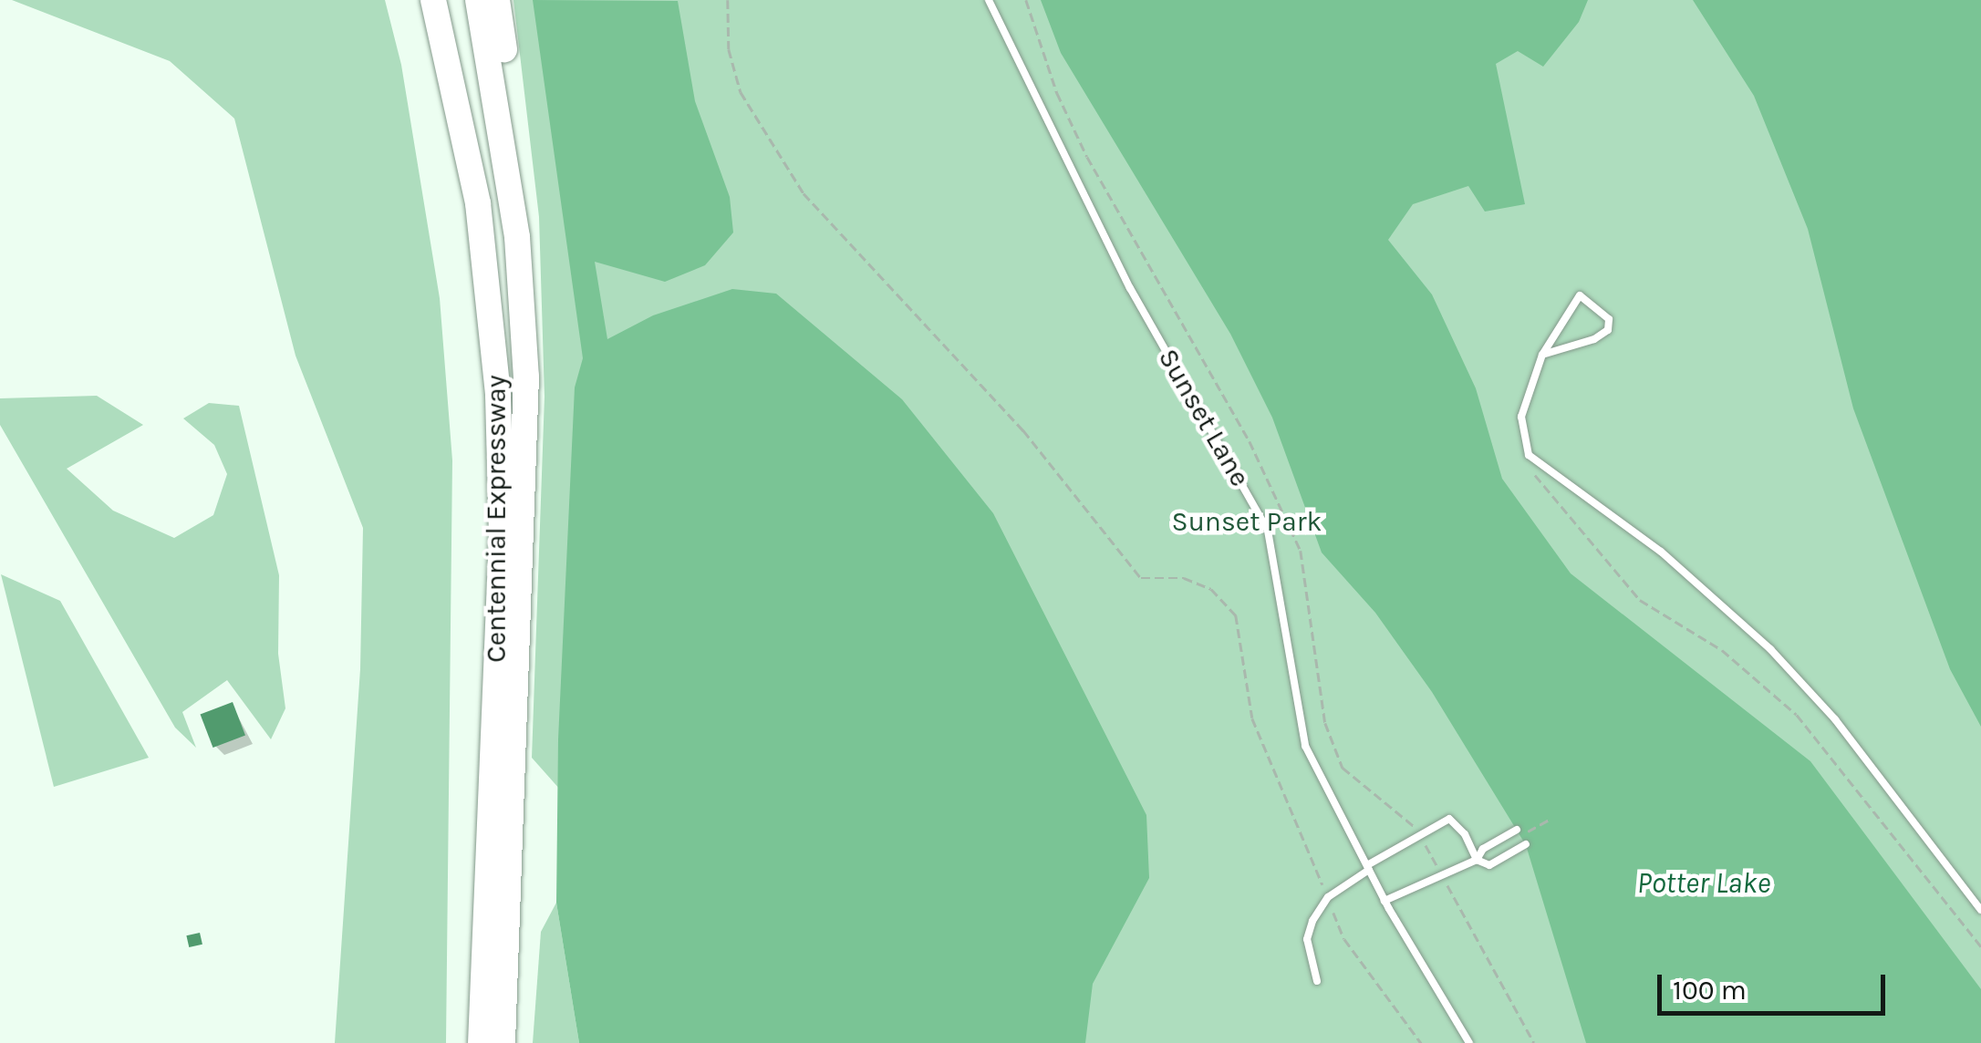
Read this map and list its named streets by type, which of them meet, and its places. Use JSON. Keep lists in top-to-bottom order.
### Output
{
  "streets": {
    "highway": ["Centennial Expressway"],
    "lane": ["Sunset Lane"]
  },
  "water": ["Potter Lake"],
  "parks": ["Sunset Park"],
  "scale_bar": "100 m"
}
